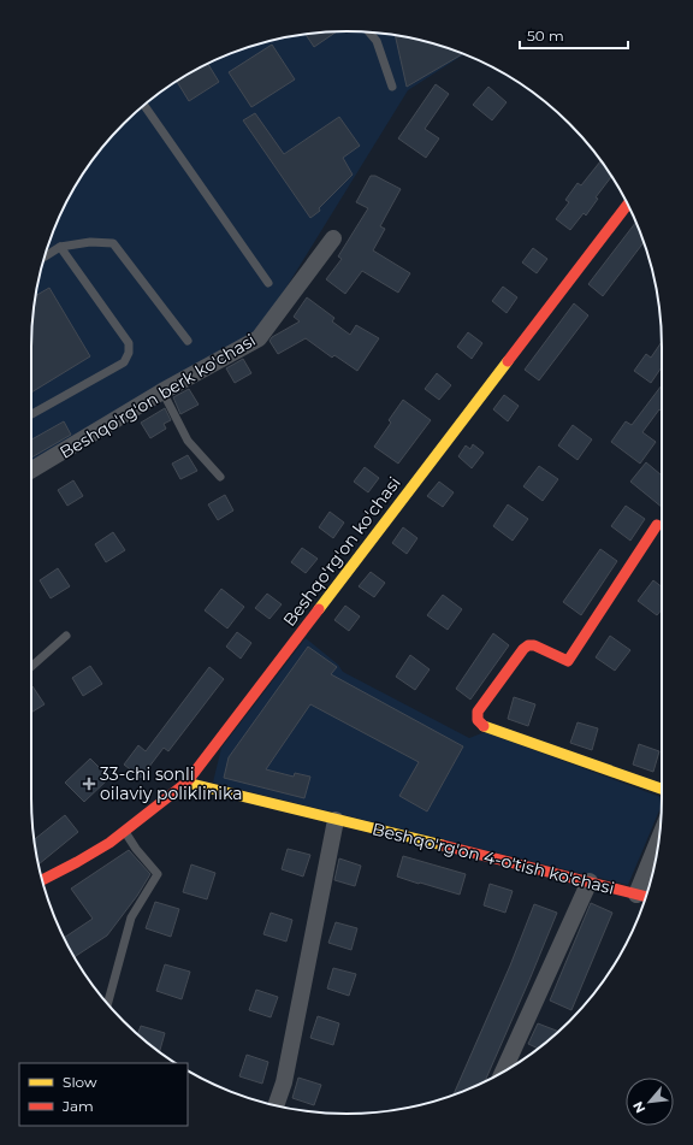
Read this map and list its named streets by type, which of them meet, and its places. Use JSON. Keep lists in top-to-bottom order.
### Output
{
  "streets": {
    "street": ["Beshqo'rg'on berk ko'chasi", "Beshqo'rg'on ko'chasi", "Beshqo'rg'on 4-o'tish ko'chasi"]
  },
  "crossings": [
    ["Beshqo'rg'on ko'chasi", "Beshqo'rg'on 4-o'tish ko'chasi"]
  ],
  "places": {
    "health": ["33-chi sonli oilaviy poliklinika"]
  },
  "legend": ["Slow", "Jam"],
  "scale_bar": "50 m",
  "north": "bottom left"
}
